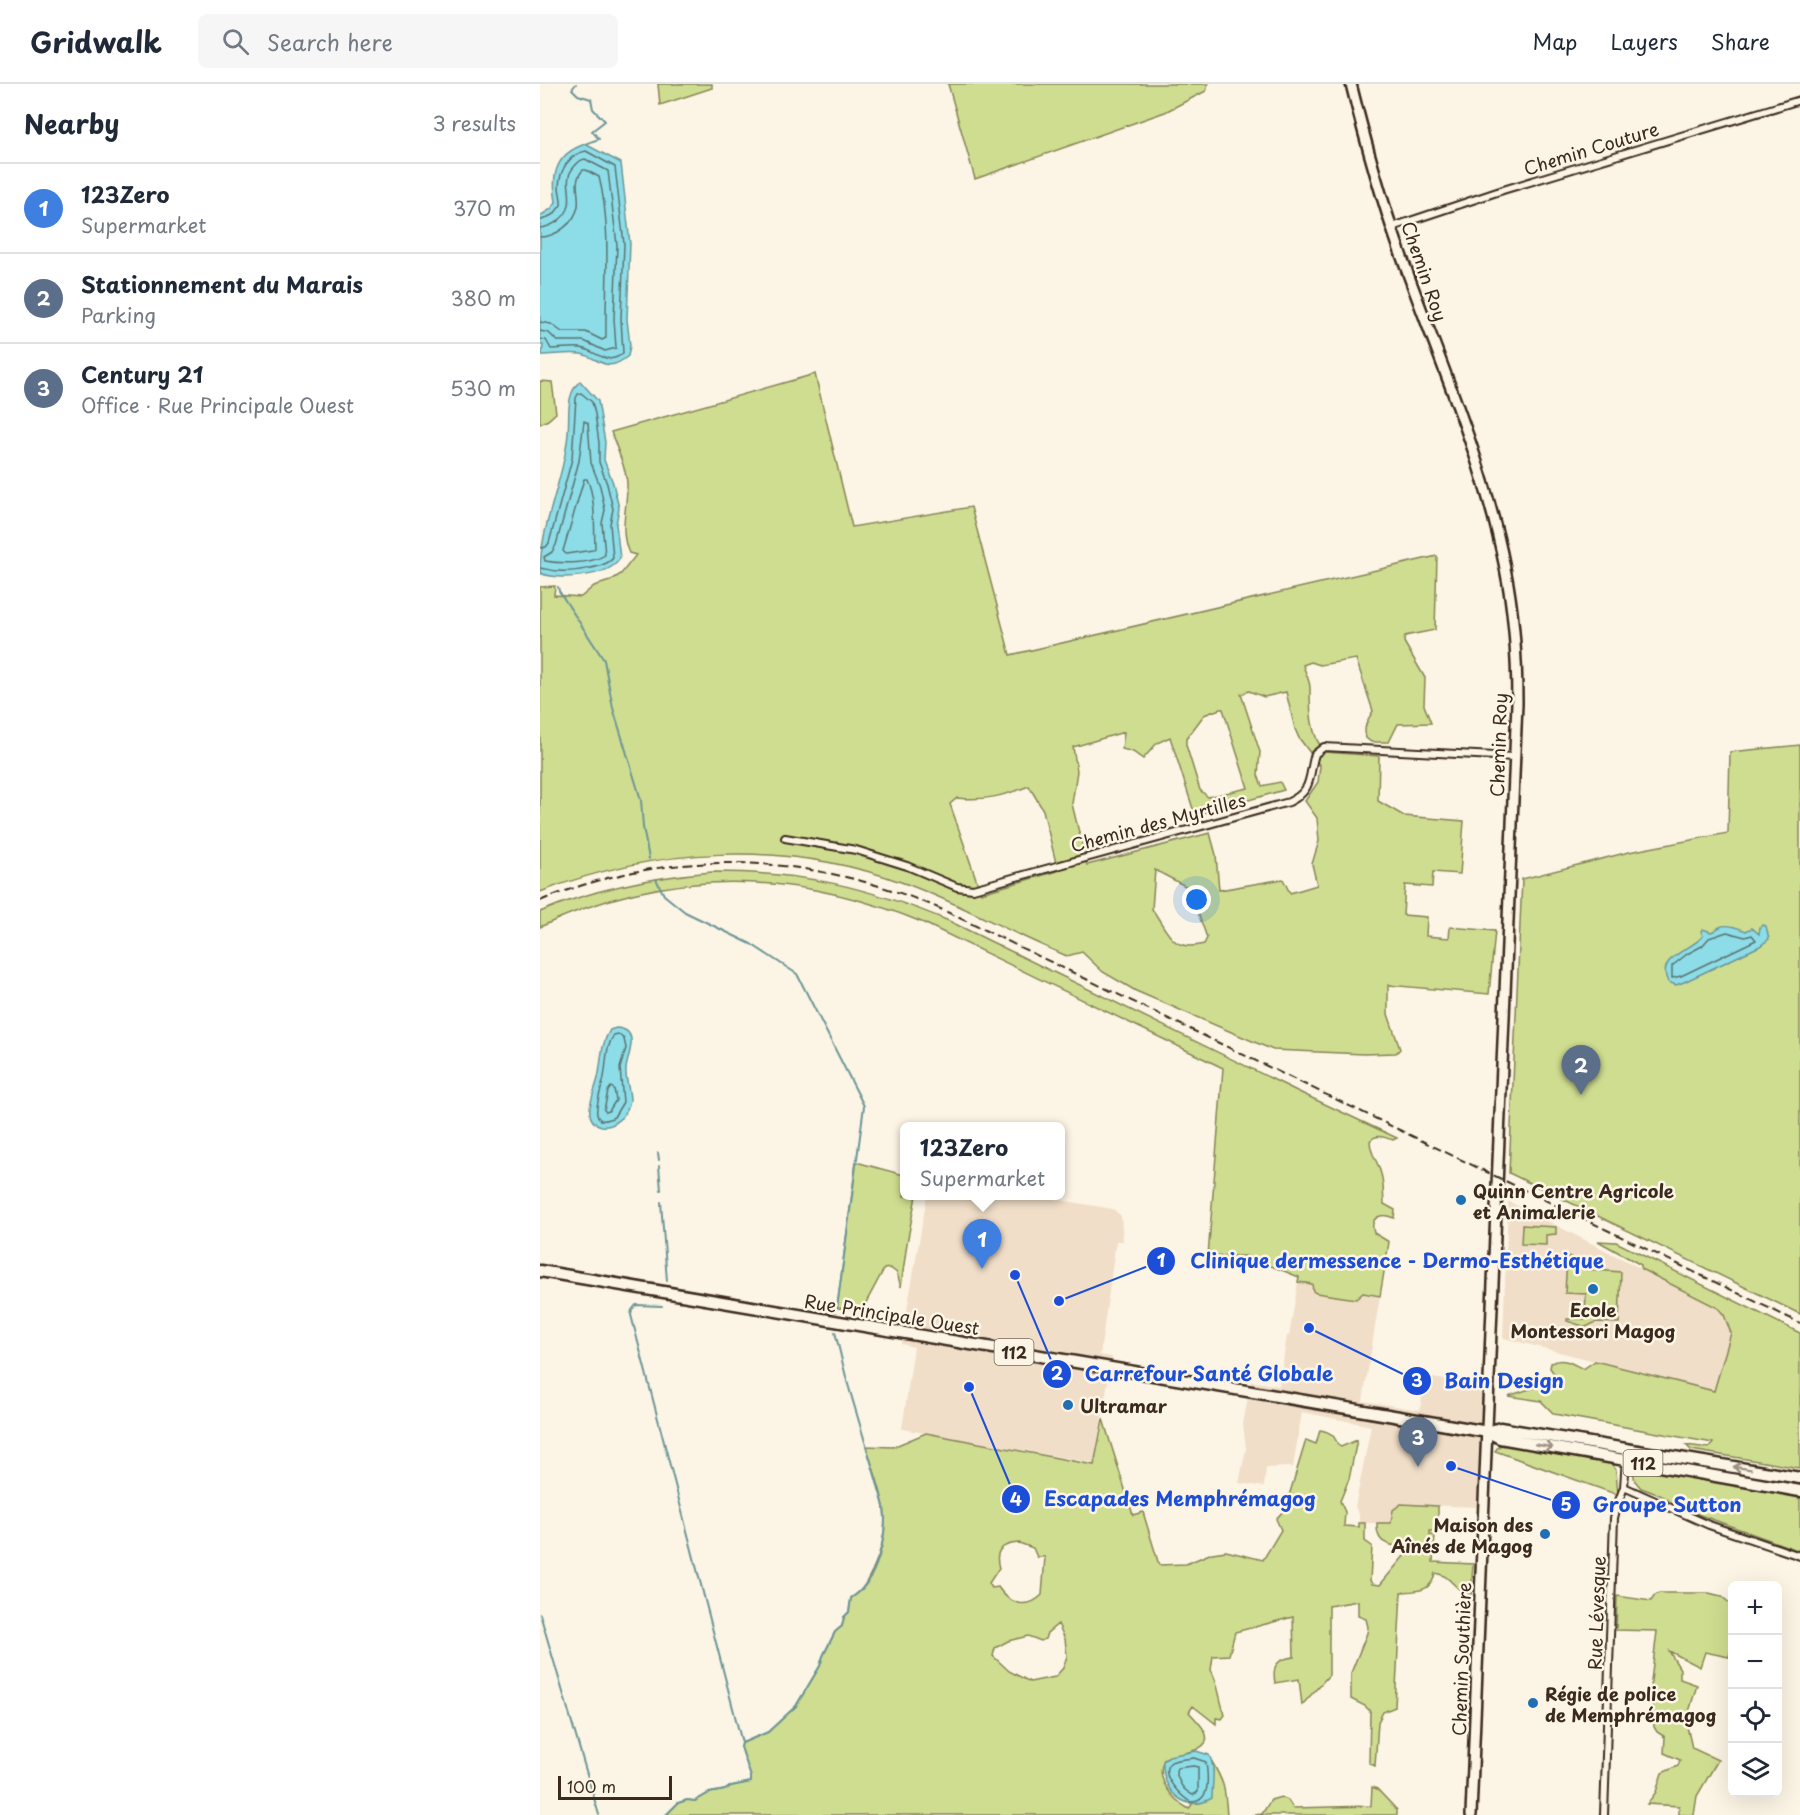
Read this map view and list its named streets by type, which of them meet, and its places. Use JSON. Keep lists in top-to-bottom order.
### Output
{
  "streets": {
    "main road": ["Rue Principale Ouest", "112"],
    "street": [
      "Chemin Couture",
      "Chemin Roy",
      "Chemin des Myrtilles",
      "Rue Lévesque",
      "Chemin Southière"
    ]
  },
  "crossings": [
    ["Chemin Couture", "Chemin Roy"],
    ["Chemin Roy", "Chemin des Myrtilles"],
    ["Chemin Roy", "Rue Principale Ouest"],
    ["Chemin Roy", "Chemin Southière"],
    ["Rue Principale Ouest", "Rue Lévesque"],
    ["Rue Principale Ouest", "Chemin Southière"]
  ],
  "places": [
    "Quinn Centre Agricole et Animalerie",
    "Carrefour Santé Globale",
    "Ecole Montessori Magog",
    "Clinique dermessence - Dermo-Esthétique",
    "Bain Design",
    "Escapades Memphrémagog",
    "Ultramar",
    "Groupe Sutton",
    "Maison des Aînés de Magog",
    "Régie de police de Memphrémagog"
  ],
  "scale_bar": "100 m",
  "page": {
    "header": "Gridwalk",
    "search": "Search here",
    "nav": ["Map", "Layers", "Share"],
    "heading": ["Nearby", "3 results"],
    "list": [
      {
        "mark": "1",
        "name": "123Zero",
        "note": "Supermarket",
        "value": "370 m"
      },
      {
        "mark": "2",
        "name": "Stationnement du Marais",
        "note": "Parking",
        "value": "380 m"
      },
      {
        "mark": "3",
        "name": "Century 21",
        "note": "Office · Rue Principale Ouest",
        "value": "530 m"
      }
    ],
    "pins": ["2", "1", "3"],
    "popup": ["123Zero", "Supermarket"],
    "map_buttons": ["+", "−"],
    "scale": "100 m"
  }
}
